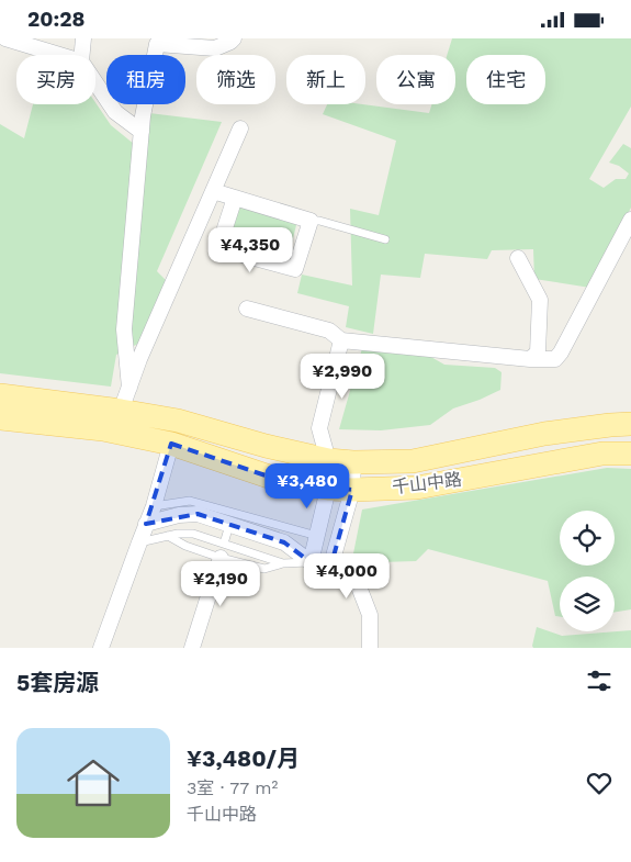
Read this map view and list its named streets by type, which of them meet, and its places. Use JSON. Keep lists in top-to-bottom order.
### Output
{
  "streets": {
    "main road": ["千山中路"]
  },
  "page": {
    "status": "20:28",
    "chip": [
      "买房",
      "租房",
      "筛选",
      "新上",
      "公寓",
      "住宅"
    ],
    "price": [
      "¥4,350",
      "¥2,990",
      "¥3,480",
      "¥4,000",
      "¥2,190"
    ],
    "heading": "5套房源",
    "list": [
      {
        "name": "¥3,480/月",
        "note": "3室 · 77 m² · 千山中路"
      }
    ]
  }
}
